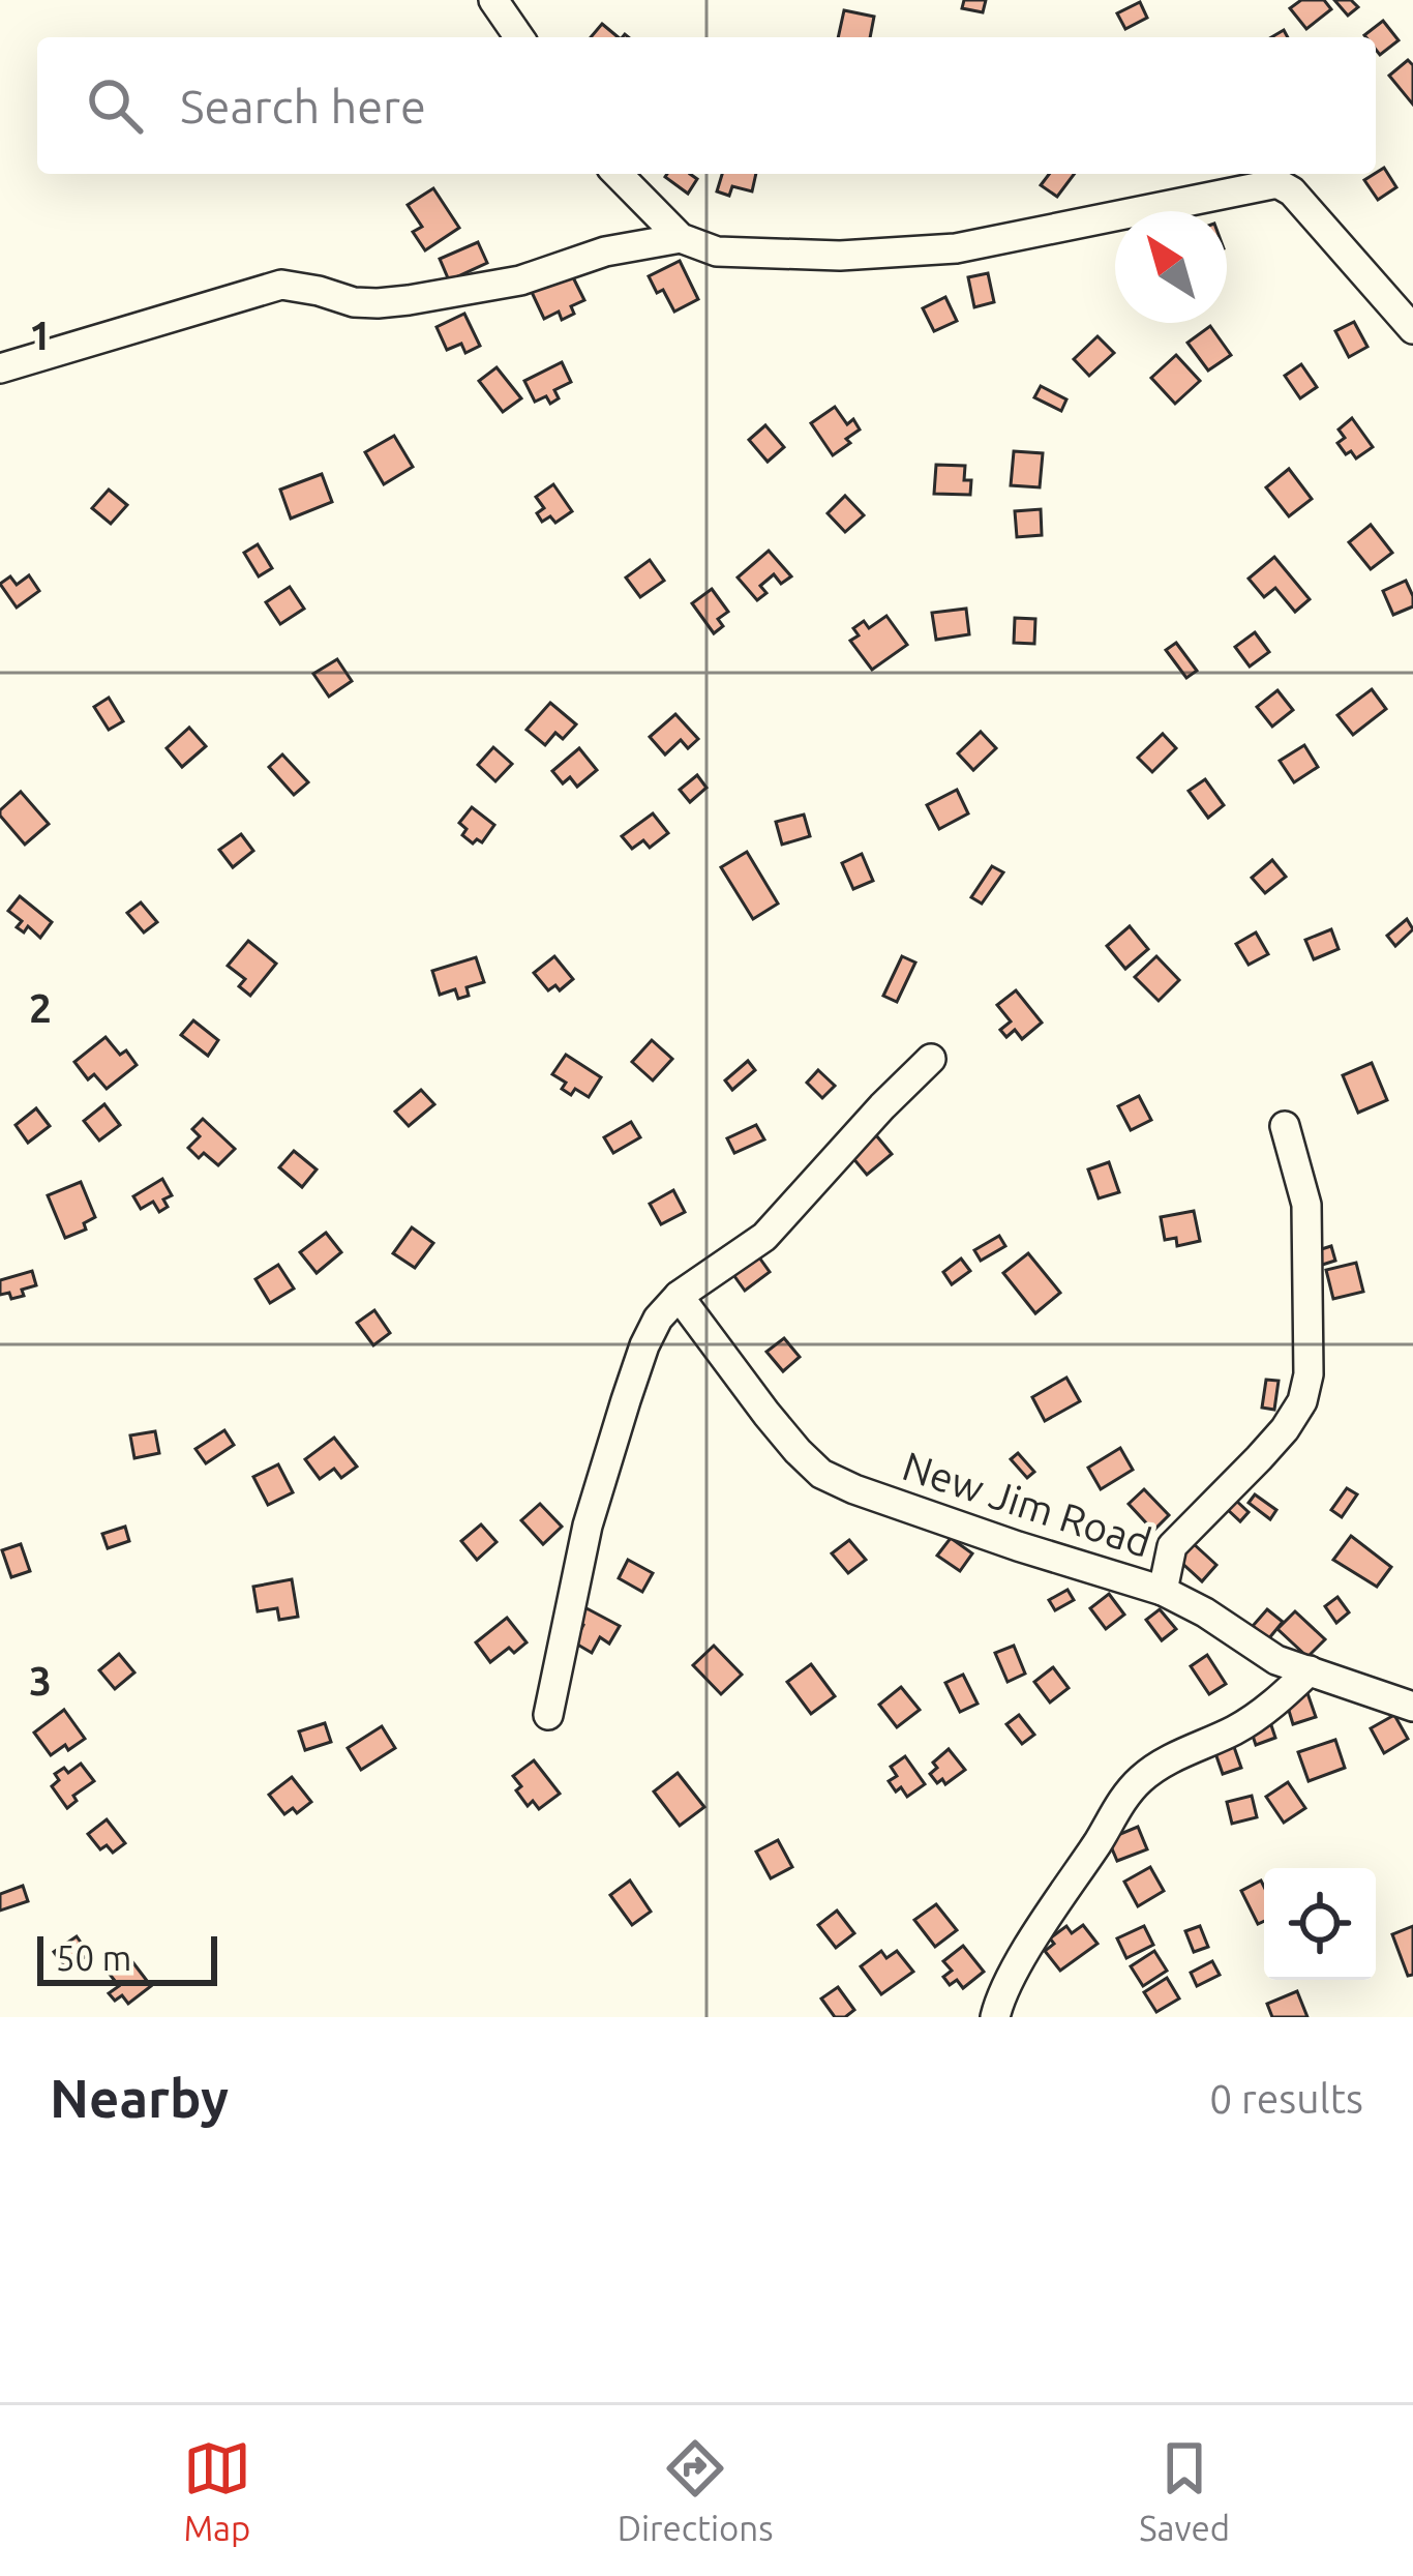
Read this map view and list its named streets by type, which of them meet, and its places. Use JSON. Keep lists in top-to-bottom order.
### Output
{
  "streets": {
    "street": ["New Jim Road"]
  },
  "scale_bar": "50 m",
  "north": "top left",
  "page": {
    "search": "Search here",
    "scale": "50 m",
    "heading": ["Nearby", "0 results"],
    "nav": ["Map", "Directions", "Saved"]
  },
  "grid": {
    "rows": ["1", "2", "3"]
  }
}
